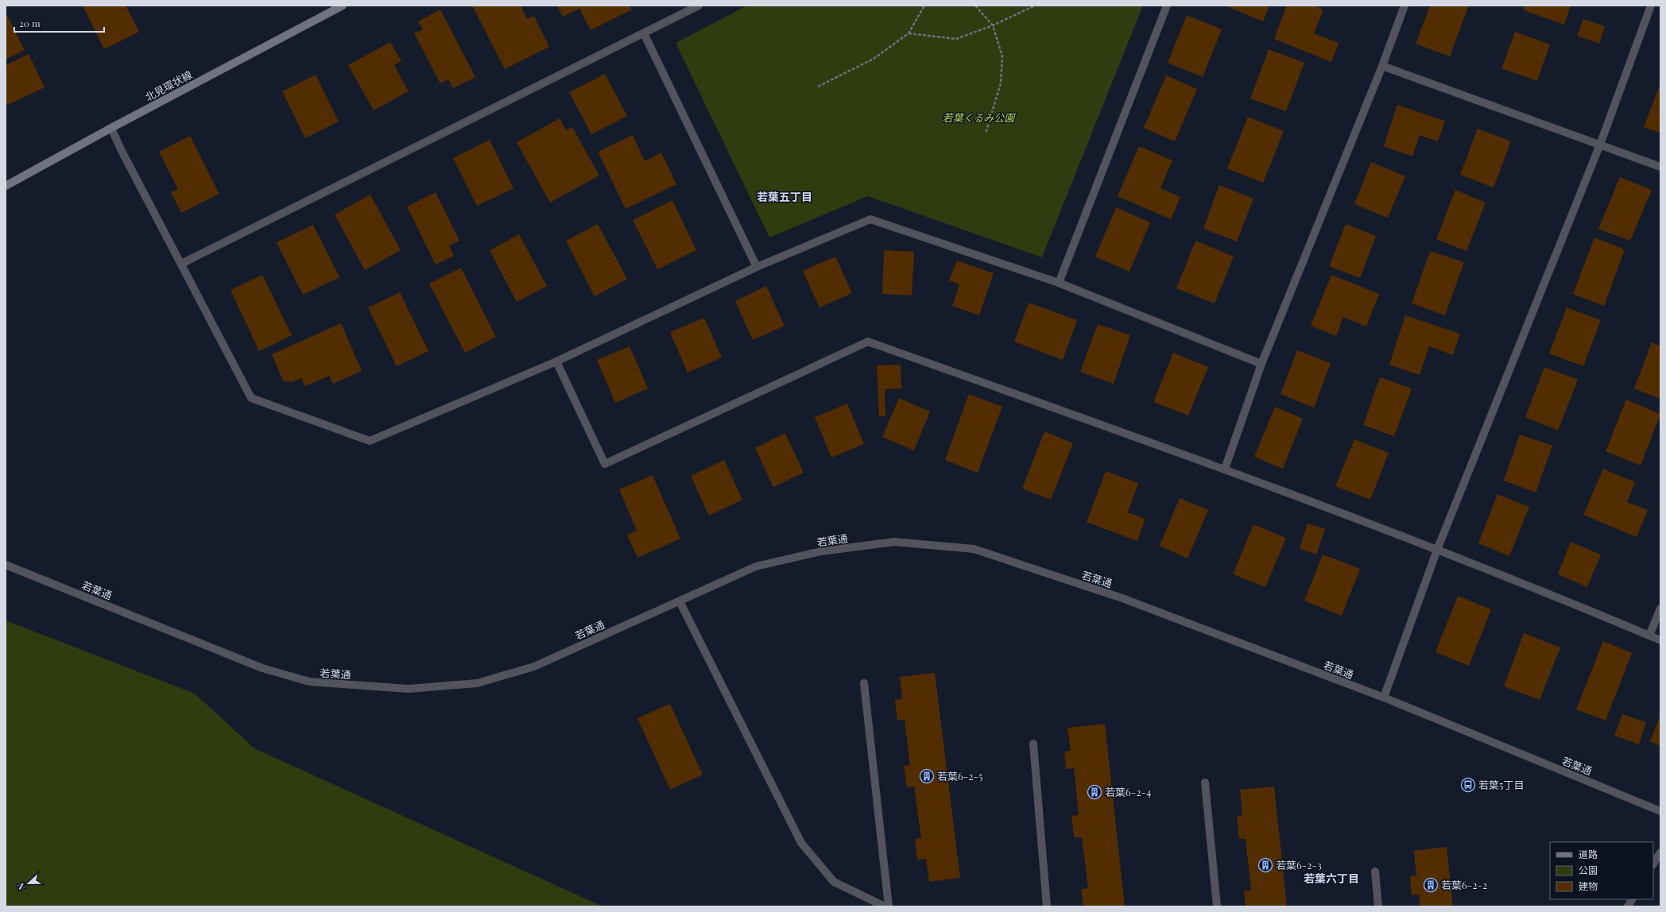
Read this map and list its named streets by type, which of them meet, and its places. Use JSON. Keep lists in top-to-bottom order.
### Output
{
  "streets": {
    "main road": ["北見環状線"],
    "street": ["若葉通"]
  },
  "districts": ["若葉五丁目", "若葉六丁目"],
  "parks": ["若葉くるみ公園"],
  "places": {
    "building": [
      "若葉6-2-5",
      "若葉6-2-4",
      "若葉6-2-3",
      "若葉6-2-2"
    ],
    "bus stop": ["若葉5丁目"]
  },
  "legend": ["道路", "公園", "建物"],
  "scale_bar": "20 m",
  "north": "left"
}
